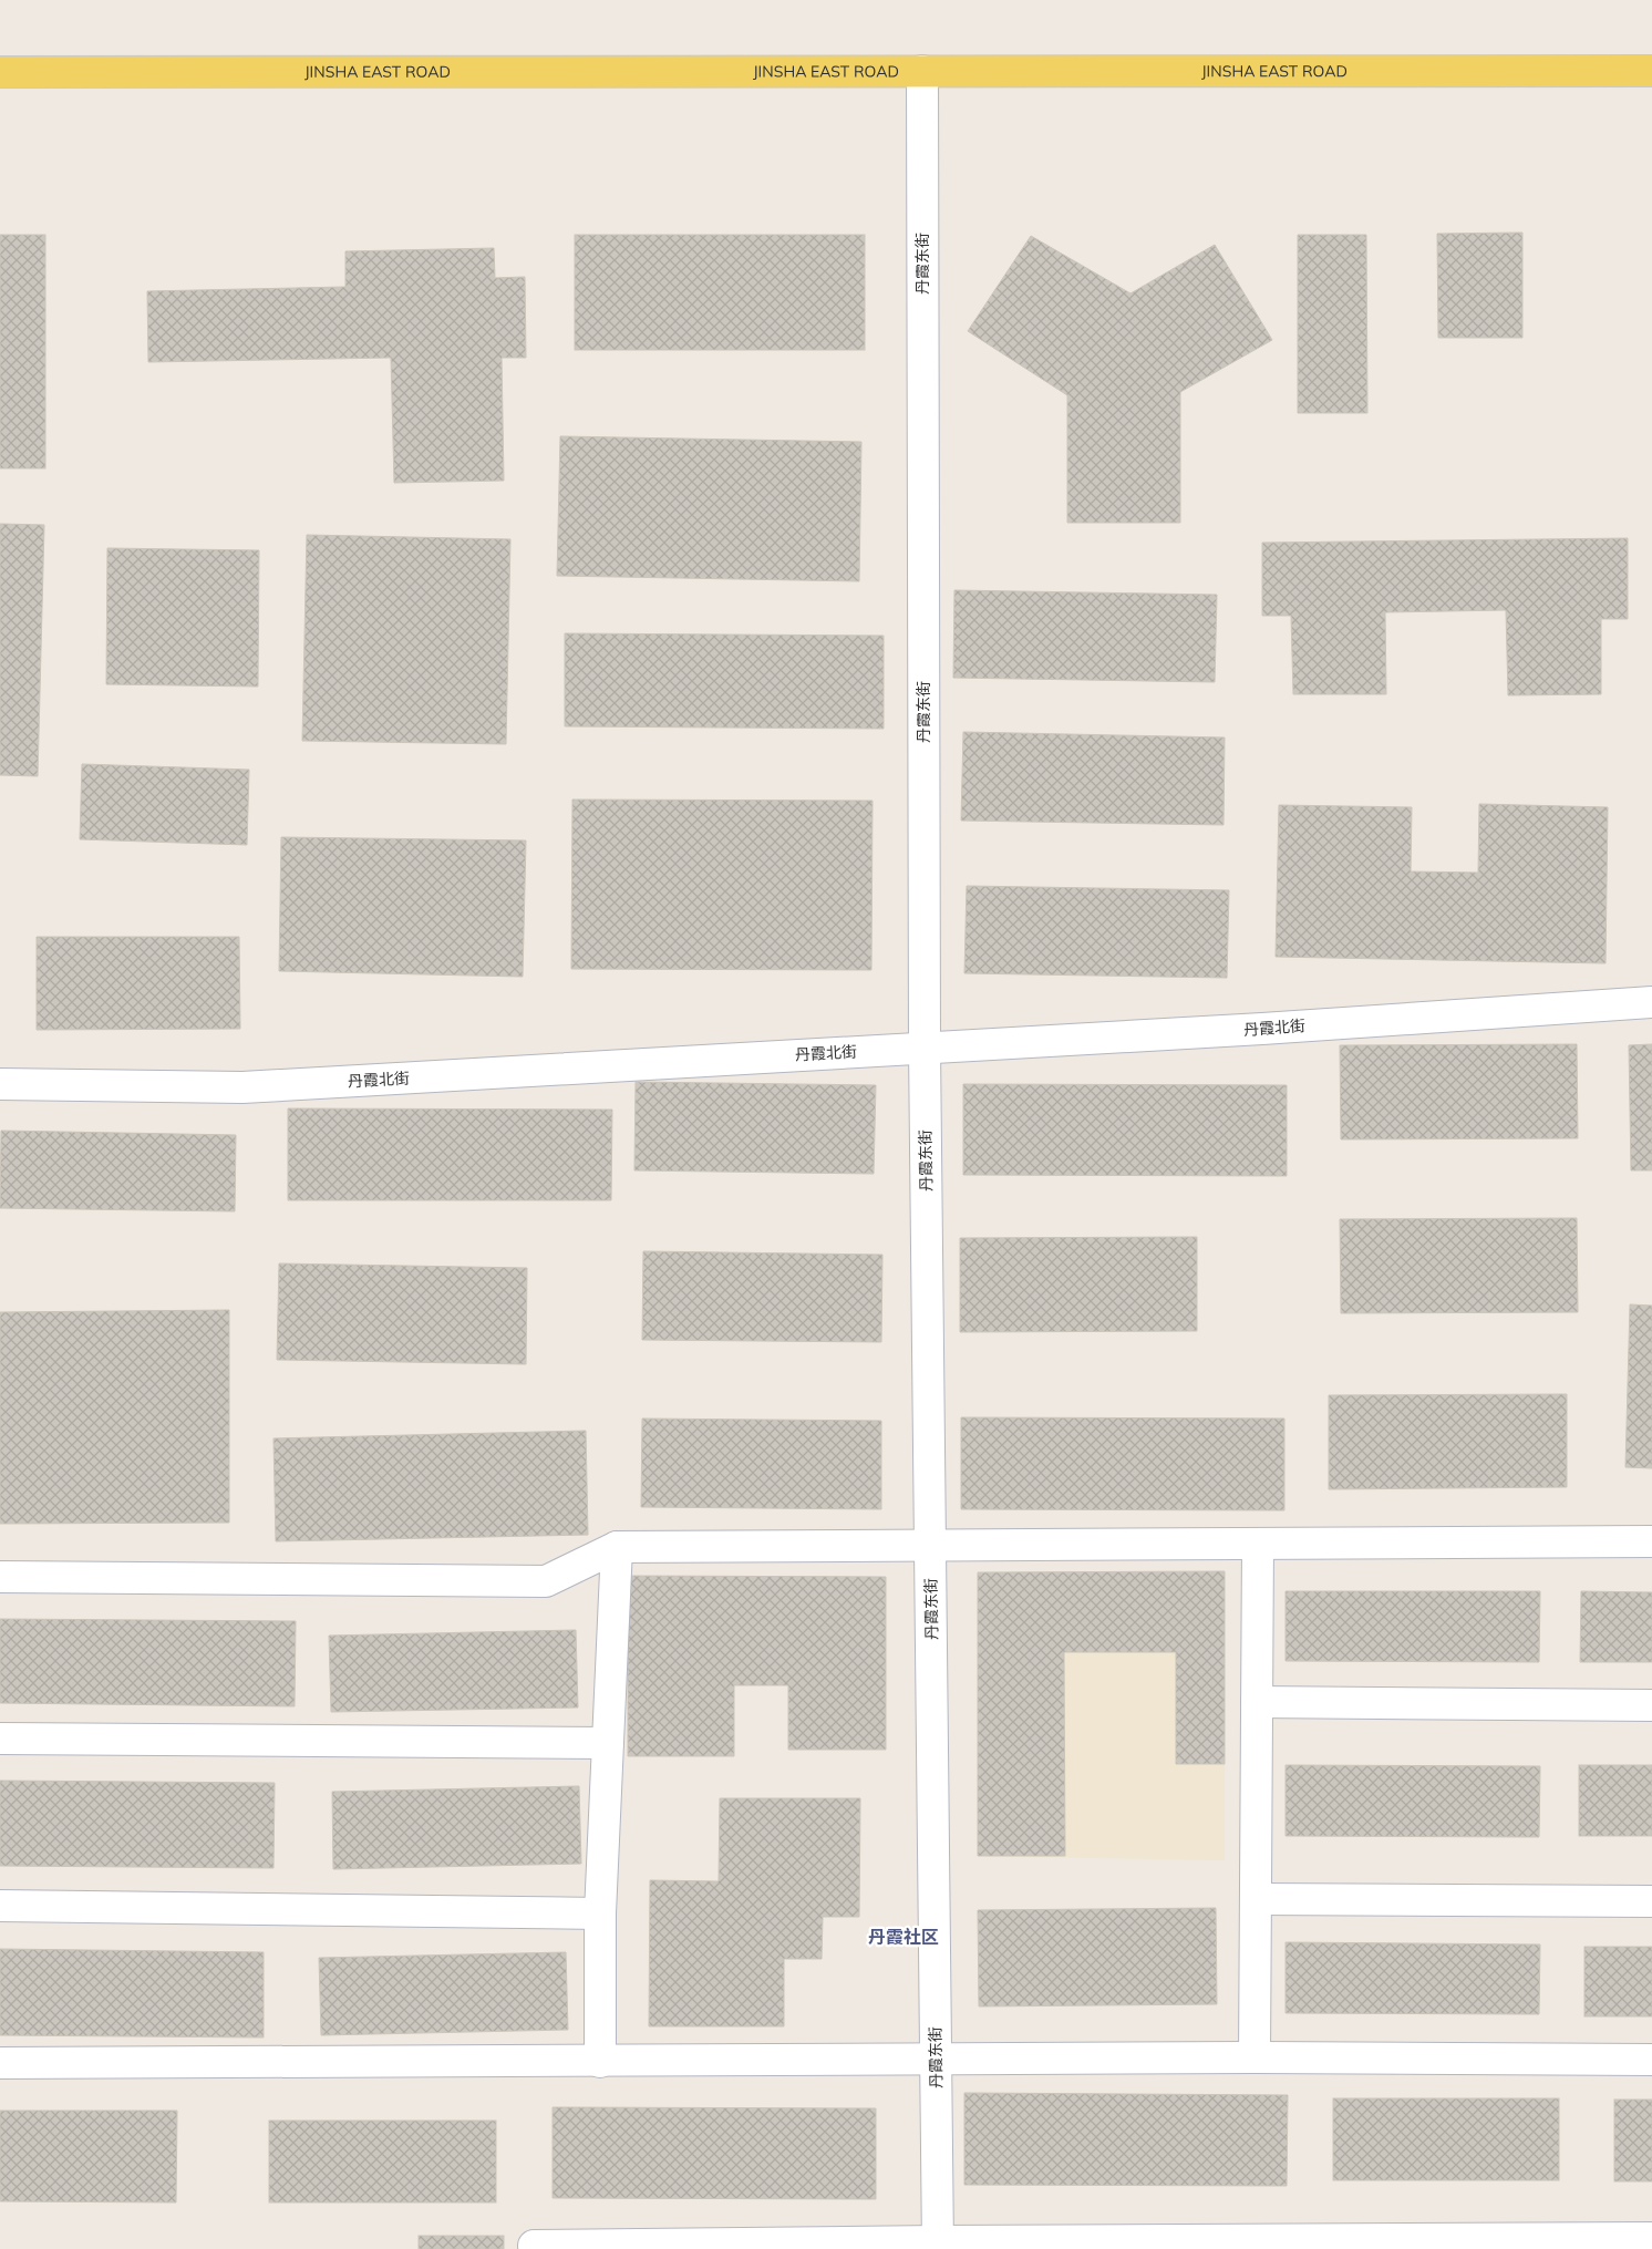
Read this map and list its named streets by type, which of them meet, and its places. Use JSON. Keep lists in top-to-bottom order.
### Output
{
  "streets": {
    "main road": ["JINSHA EAST ROAD"],
    "street": ["丹霞东街", "丹霞北街"]
  },
  "crossings": [
    ["JINSHA EAST ROAD", "丹霞东街"],
    ["丹霞东街", "丹霞北街"]
  ],
  "districts": ["丹霞社区"]
}
